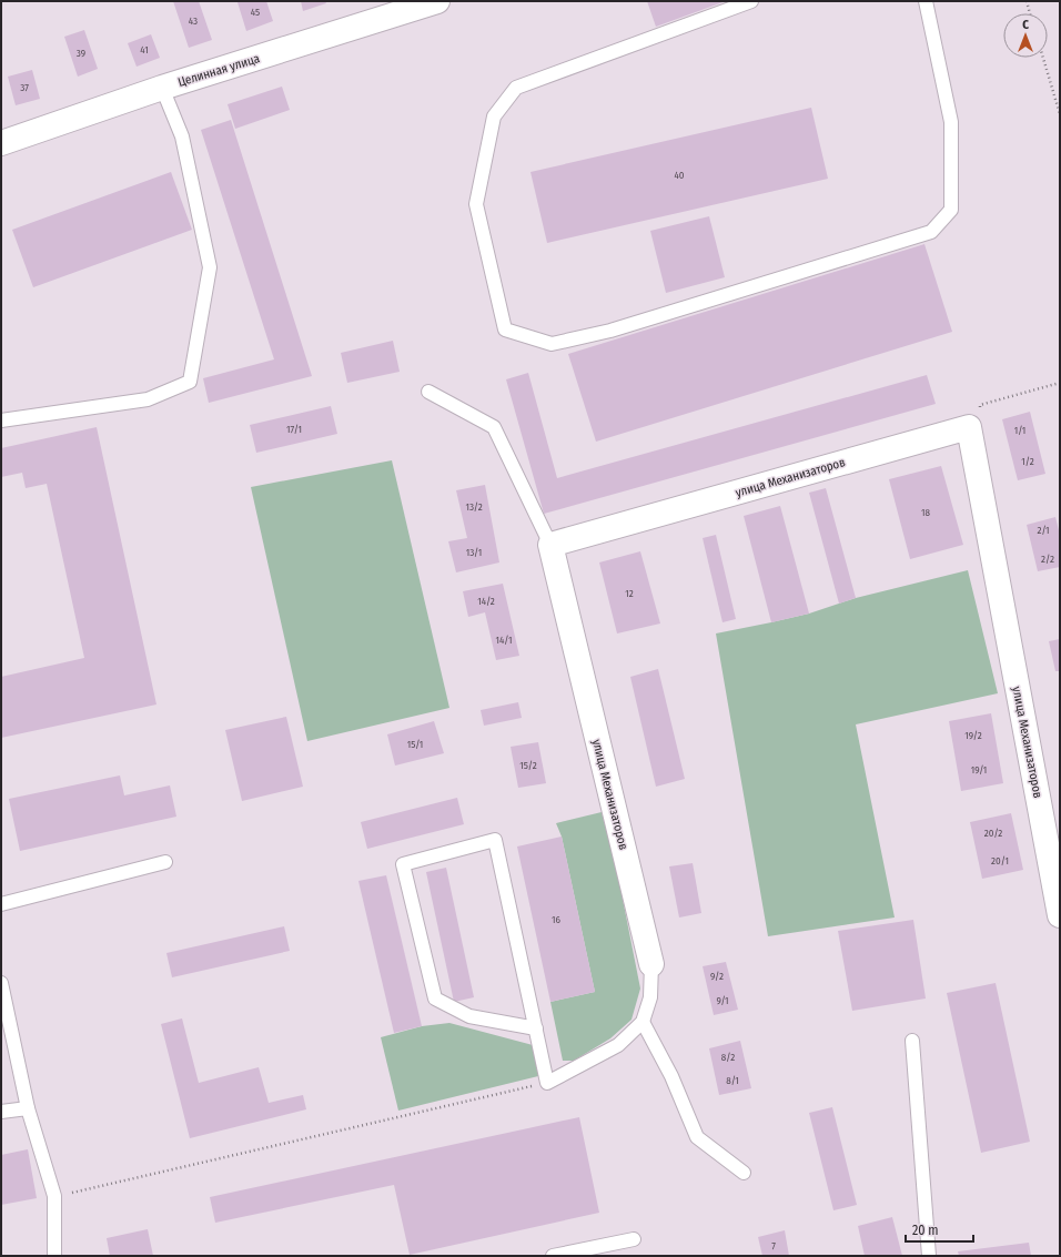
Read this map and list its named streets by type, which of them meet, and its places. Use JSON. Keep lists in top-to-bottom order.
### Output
{
  "streets": {
    "street": ["Целинная улица", "улица Механизаторов"]
  },
  "house_numbers": [
    "45",
    "43",
    "41",
    "39",
    "37",
    "40",
    "17/1",
    "1/1",
    "1/2",
    "13/2",
    "18",
    "2/1",
    "13/1",
    "2/2",
    "12",
    "14/2",
    "14/1",
    "19/2",
    "15/1",
    "15/2",
    "19/1",
    "20/2",
    "20/1",
    "16",
    "9/2",
    "9/1",
    "8/2",
    "8/1",
    "7"
  ],
  "scale_bar": "20 m",
  "north": "top"
}
